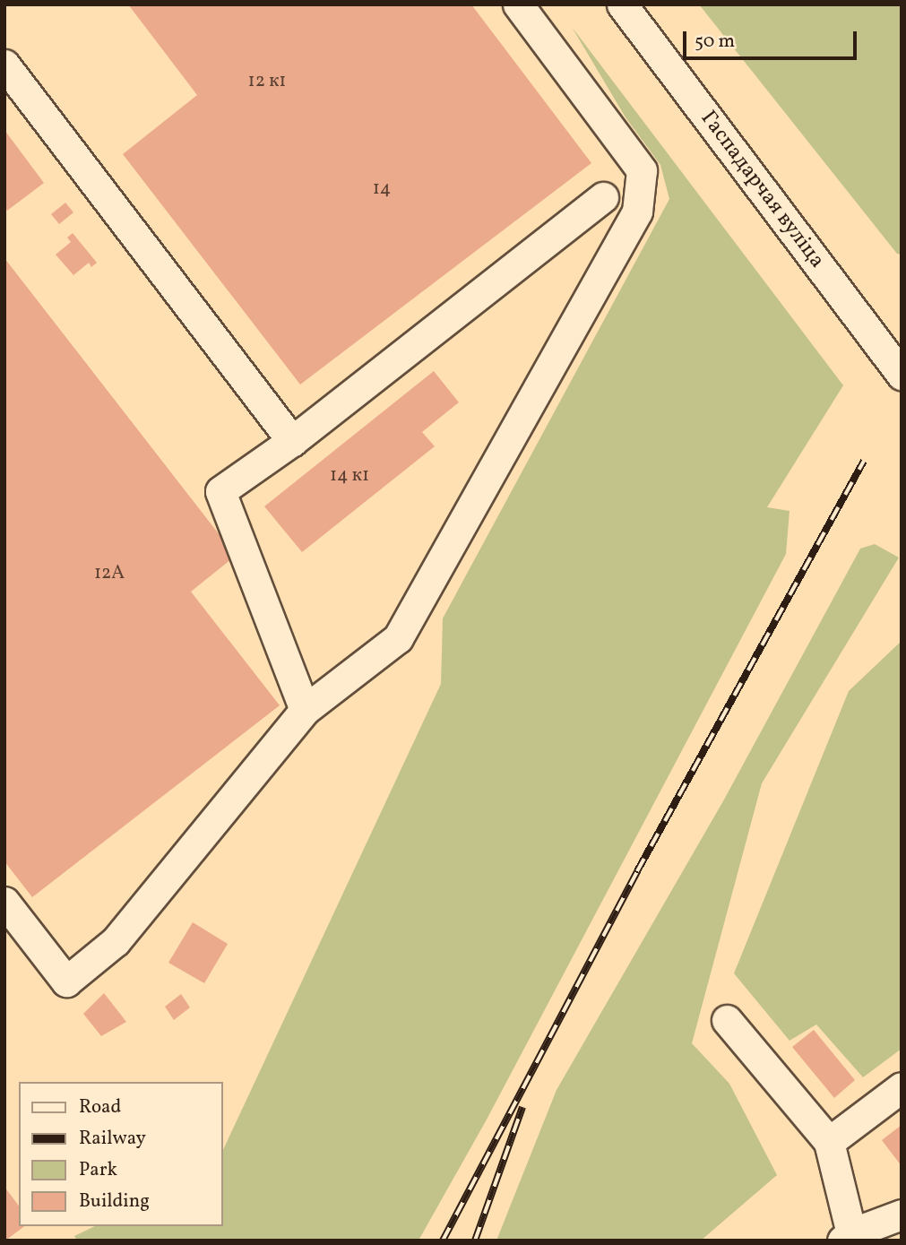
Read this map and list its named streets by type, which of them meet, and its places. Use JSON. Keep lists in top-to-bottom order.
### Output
{
  "streets": {
    "street": ["Гаспадарчая вуліца"]
  },
  "house_numbers": [
    "12 к1",
    "14",
    "14 к1",
    "12А"
  ],
  "legend": [
    "Road",
    "Railway",
    "Park",
    "Building"
  ],
  "scale_bar": "50 m"
}
